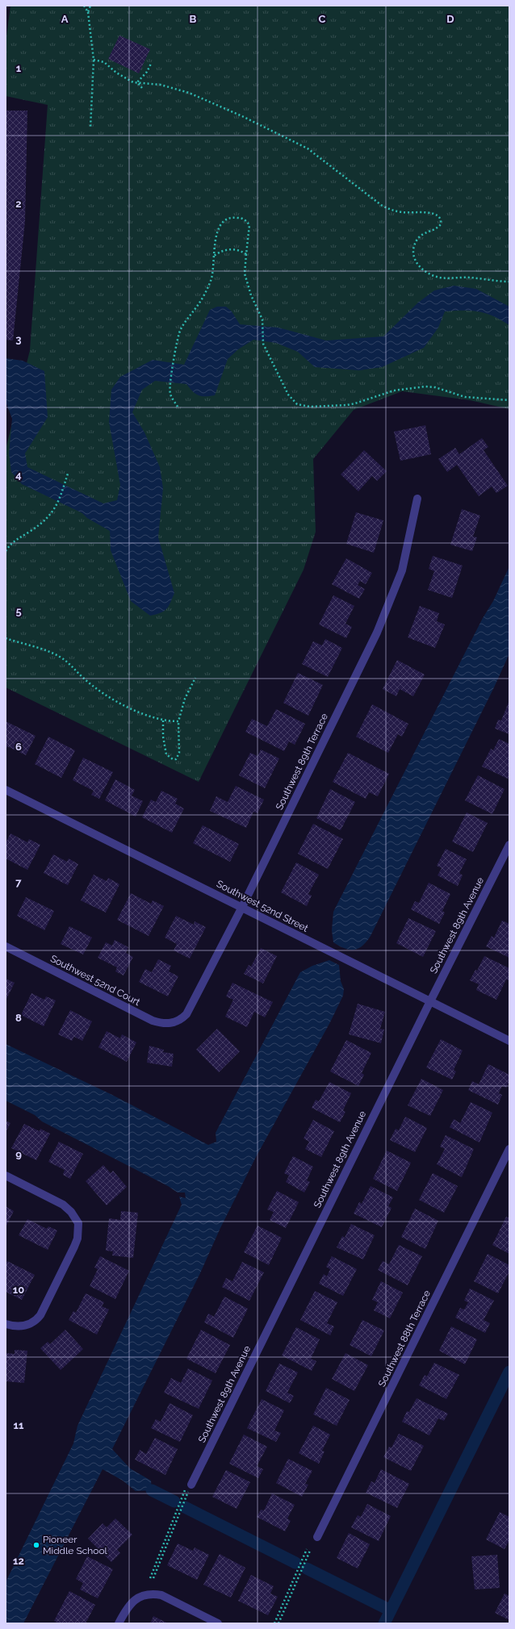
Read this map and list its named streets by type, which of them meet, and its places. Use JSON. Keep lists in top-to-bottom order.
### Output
{
  "streets": {
    "street": [
      "Southwest 89th Terrace",
      "Southwest 52nd Street",
      "Southwest 89th Avenue",
      "Southwest 52nd Court",
      "Southwest 88th Terrace"
    ]
  },
  "crossings": [
    ["Southwest 89th Terrace", "Southwest 52nd Street"],
    ["Southwest 89th Terrace", "Southwest 52nd Court"],
    ["Southwest 52nd Street", "Southwest 89th Avenue"]
  ],
  "places": ["Pioneer Middle School"],
  "grid": {
    "columns": [
      "A",
      "B",
      "C",
      "D"
    ],
    "rows": [
      "1",
      "2",
      "3",
      "4",
      "5",
      "6",
      "7",
      "8",
      "9",
      "10",
      "11",
      "12"
    ]
  }
}
